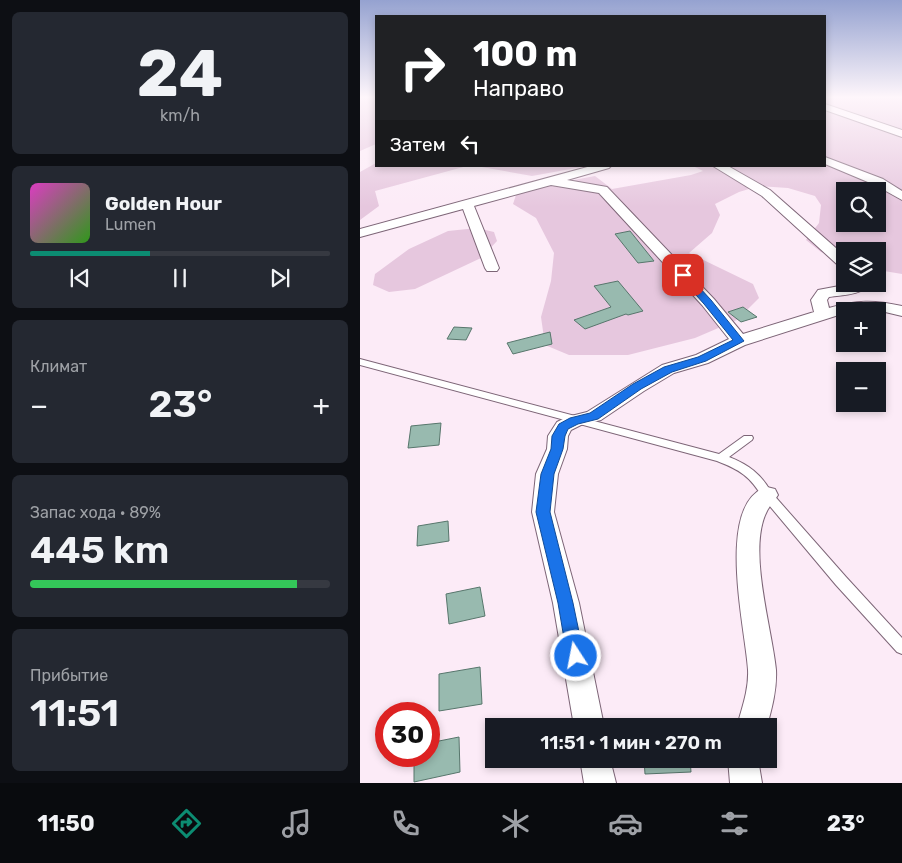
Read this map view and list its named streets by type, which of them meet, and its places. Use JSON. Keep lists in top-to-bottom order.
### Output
{
  "page": {
    "tile": [
      ["24", "km/h"],
      "Климат",
      ["Запас хода · 89%", "445 km"],
      ["Прибытие", "11:51"]
    ],
    "turn": ["100 m", "Направо"],
    "then": "Затем",
    "map_buttons": ["+", "−"],
    "song": ["Golden Hour", "Lumen"],
    "heat": ["−", "23°", "+"],
    "limit": "30",
    "trip": "11:51 · 1 мин · 270 m",
    "tabs": ["11:50", "23°"]
  }
}
